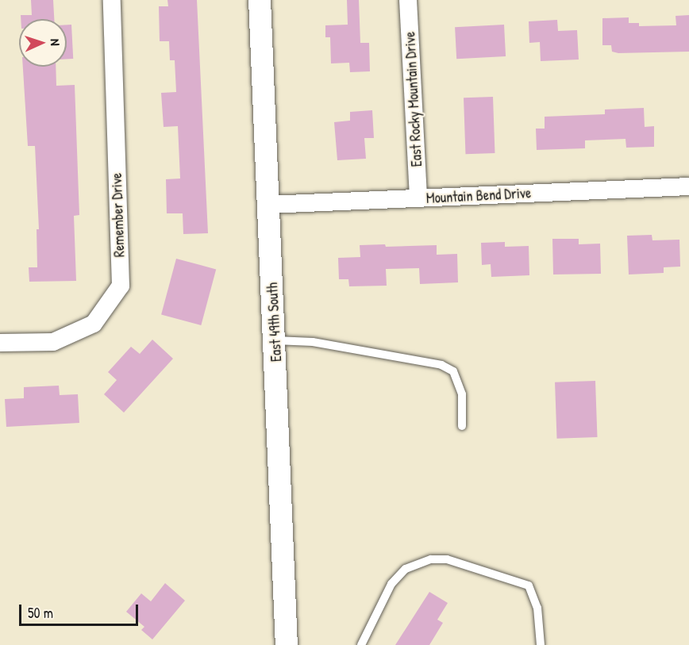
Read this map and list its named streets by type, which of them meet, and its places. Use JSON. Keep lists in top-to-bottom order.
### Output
{
  "streets": {
    "street": [
      "East Rocky Mountain Drive",
      "Mountain Bend Drive",
      "Remember Drive",
      "East 49th South"
    ]
  },
  "crossings": [
    ["East Rocky Mountain Drive", "Mountain Bend Drive"],
    ["Mountain Bend Drive", "East 49th South"]
  ],
  "scale_bar": "50 m",
  "north": "right"
}
